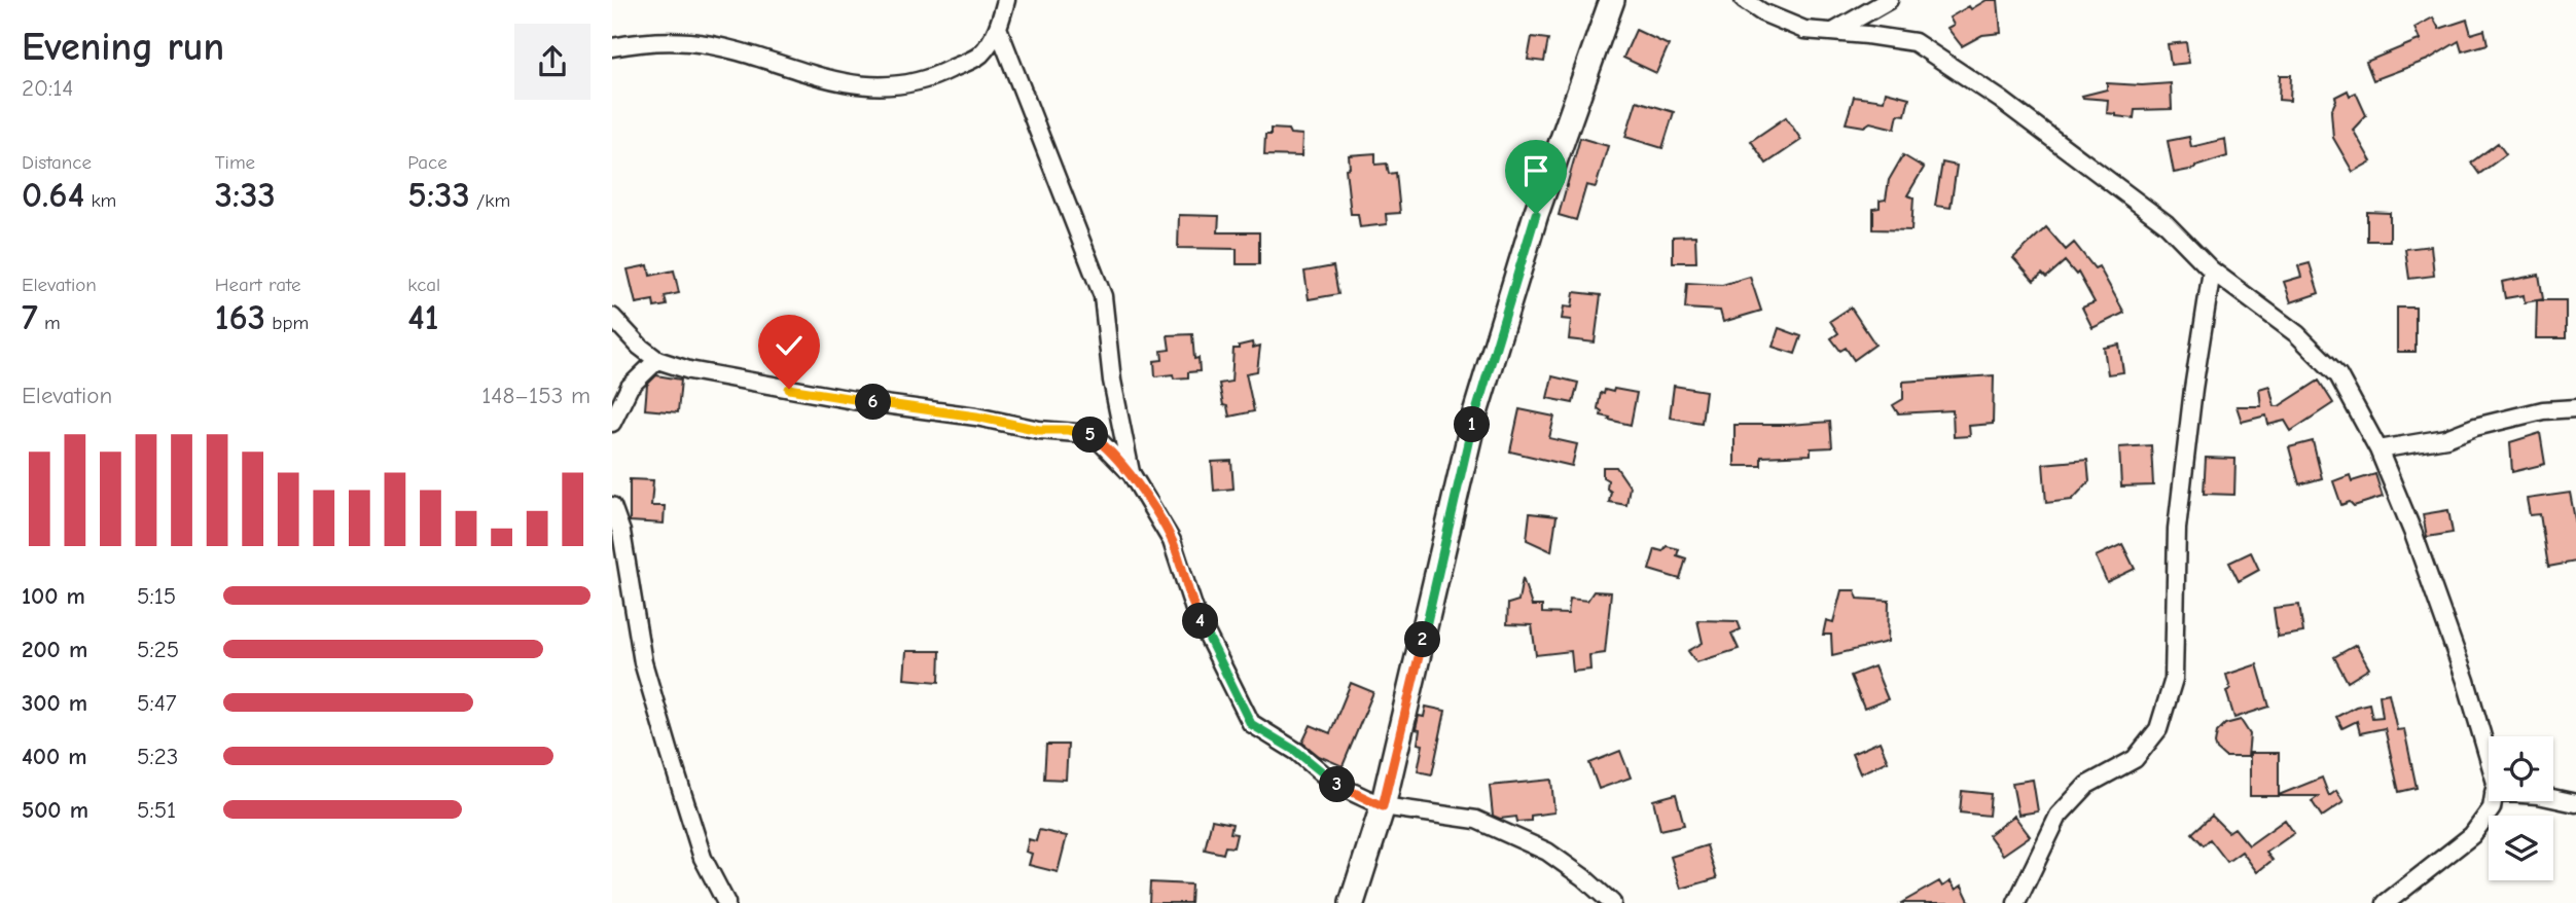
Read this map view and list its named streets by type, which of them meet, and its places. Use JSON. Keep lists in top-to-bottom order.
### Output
{
  "page": {
    "heading": ["Evening run", "20:14"],
    "stats": [
      ["Distance", "0.64 km"],
      ["Time", "3:33"],
      ["Pace", "5:33 /km"],
      ["Elevation", "7 m"],
      ["Heart rate", "163 bpm"],
      ["kcal", "41"]
    ],
    "chart": ["Elevation", "148–153 m"],
    "pins": [
      "6",
      "1",
      "5",
      "4",
      "2",
      "3"
    ],
    "list": [
      {
        "name": "100 m",
        "note": "5:15"
      },
      {
        "name": "200 m",
        "note": "5:25"
      },
      {
        "name": "300 m",
        "note": "5:47"
      },
      {
        "name": "400 m",
        "note": "5:23"
      },
      {
        "name": "500 m",
        "note": "5:51"
      }
    ]
  }
}
